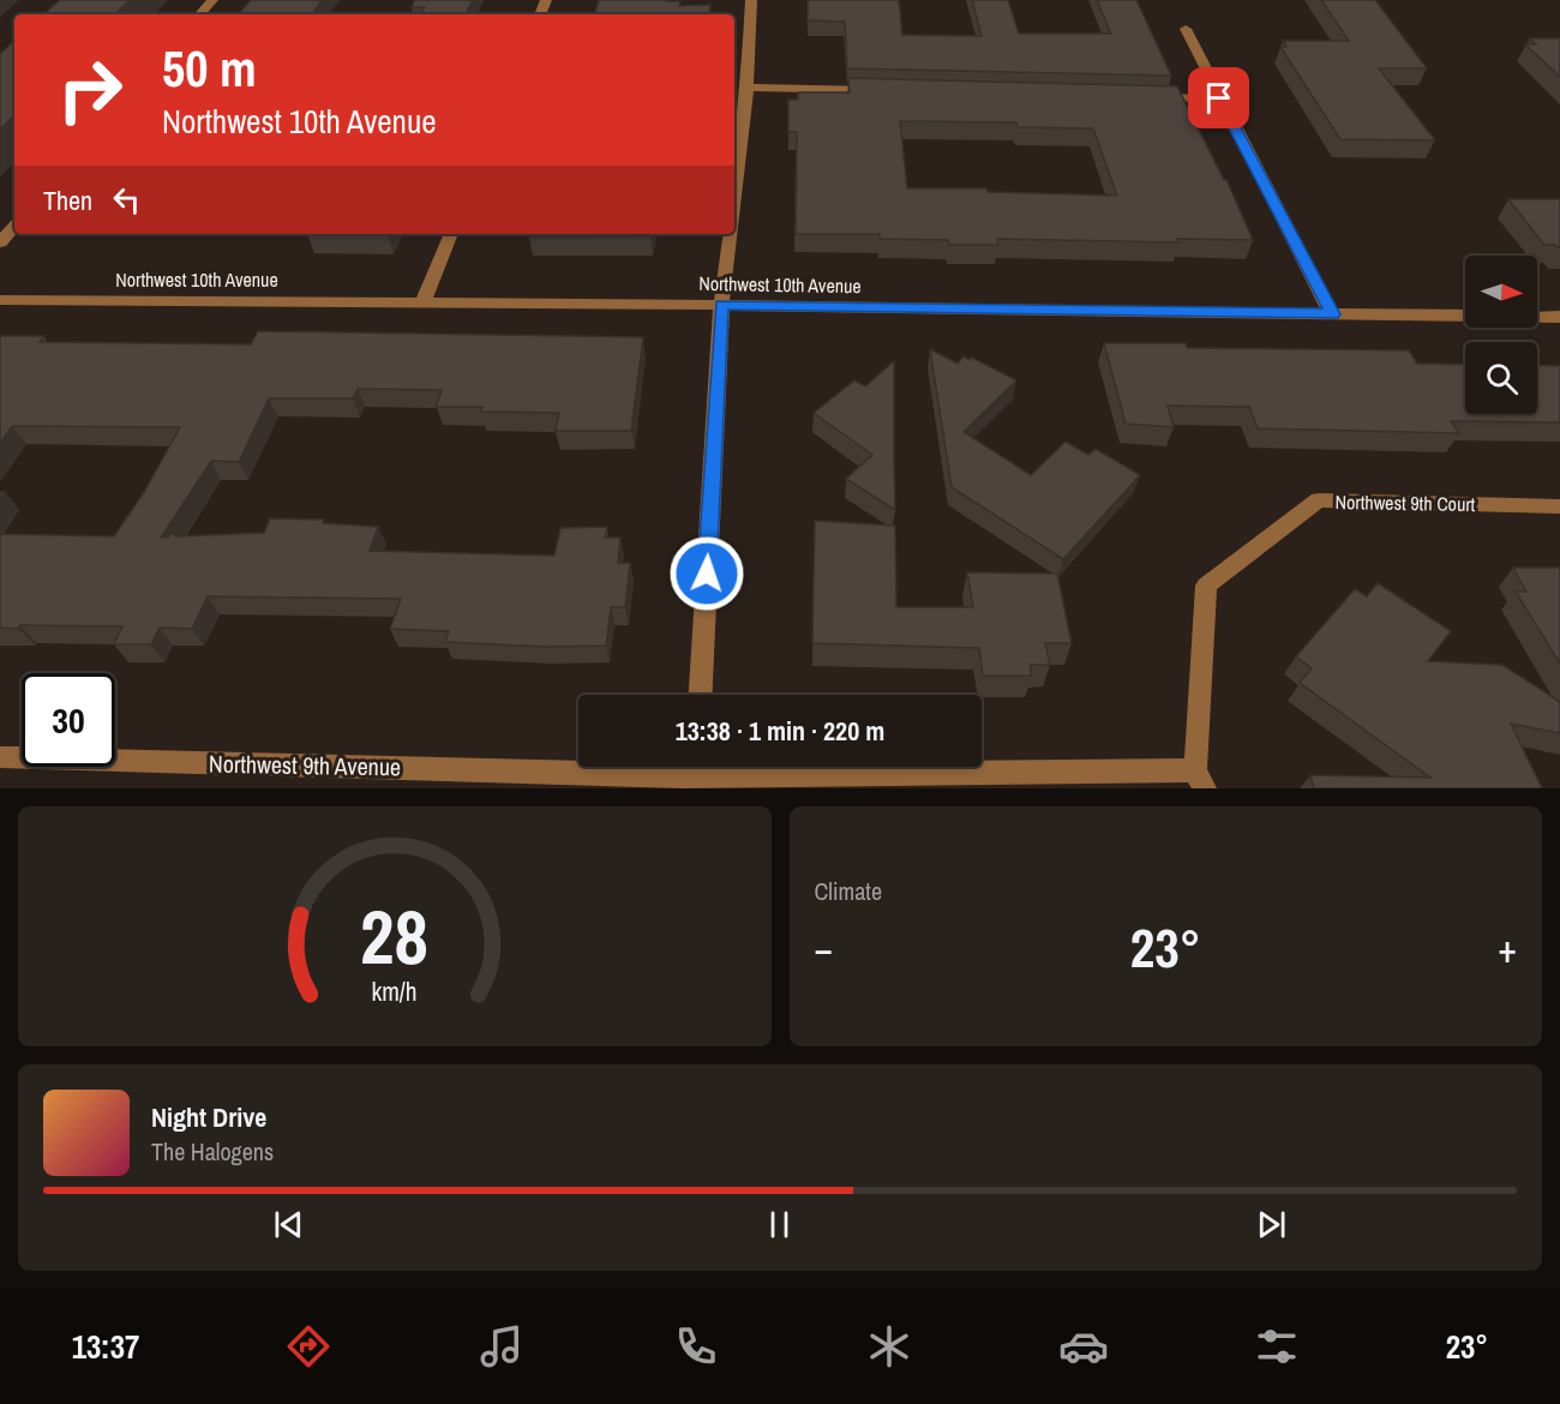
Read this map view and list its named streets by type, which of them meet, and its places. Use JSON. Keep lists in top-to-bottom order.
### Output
{
  "streets": {
    "street": ["Northwest 10th Avenue", "Northwest 9th Court", "Northwest 9th Avenue"]
  },
  "crossings": [
    ["Northwest 9th Court", "Northwest 9th Avenue"]
  ],
  "north": "right",
  "page": {
    "turn": ["50 m", "Northwest 10th Avenue"],
    "then": "Then",
    "limit": "30",
    "trip": "13:38 · 1 min · 220 m",
    "tile": "Climate",
    "heat": ["−", "23°", "+"],
    "song": ["Night Drive", "The Halogens"],
    "tabs": ["13:37", "23°"],
    "gauge": ["28", "km/h"]
  }
}
